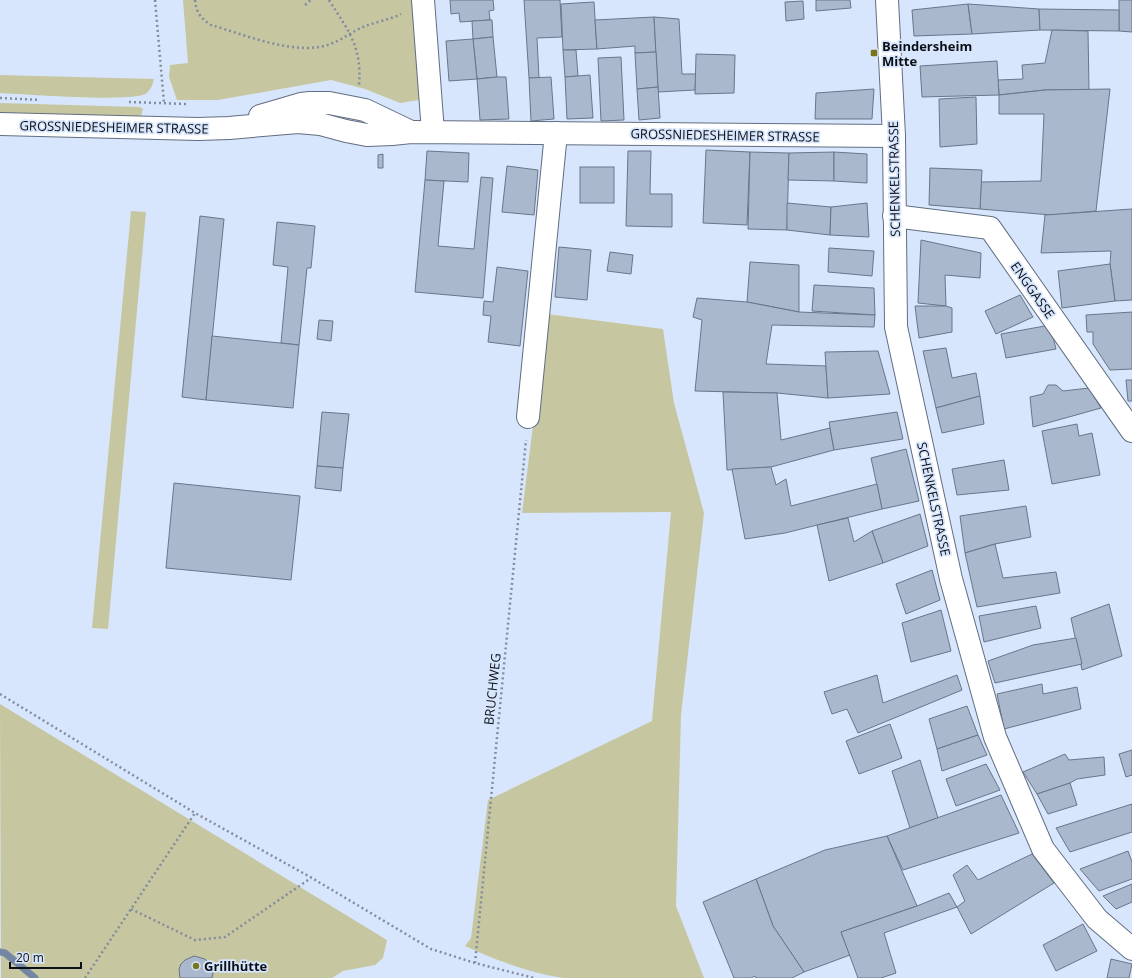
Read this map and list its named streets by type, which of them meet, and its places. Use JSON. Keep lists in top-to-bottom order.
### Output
{
  "streets": {
    "street": ["GROSSNIEDESHEIMER STRASSE", "SCHENKELSTRASSE", "ENGGASSE"],
    "path": ["BRUCHWEG"]
  },
  "crossings": [
    ["GROSSNIEDESHEIMER STRASSE", "SCHENKELSTRASSE"],
    ["SCHENKELSTRASSE", "ENGGASSE"]
  ],
  "places": {
    "transit": ["Beindersheim Mitte"],
    "other": ["Grillhütte"]
  },
  "scale_bar": "20 m"
}
